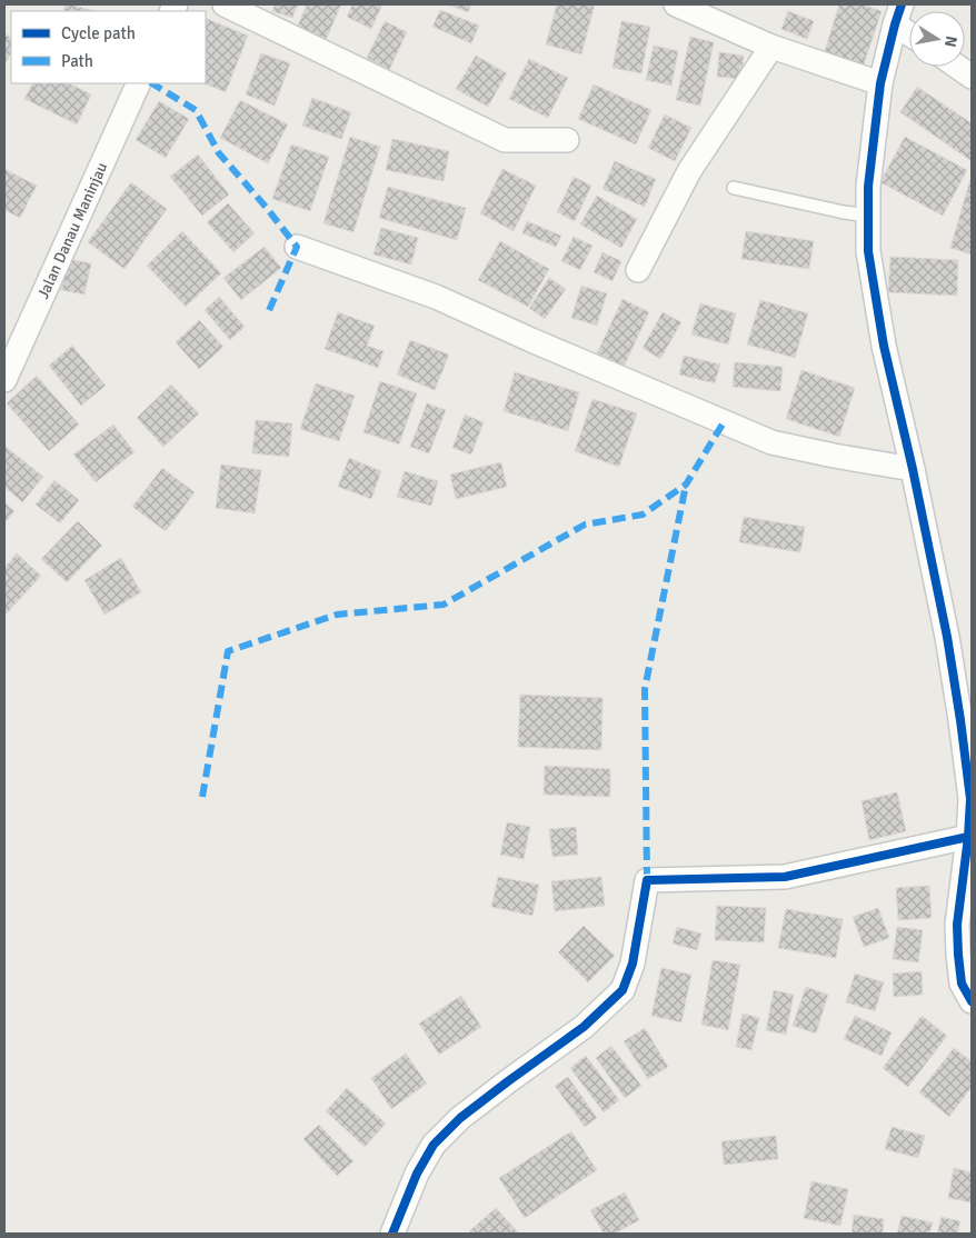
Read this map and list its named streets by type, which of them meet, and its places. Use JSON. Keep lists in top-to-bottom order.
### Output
{
  "streets": {
    "street": ["Jalan Danau Maninjau"]
  },
  "legend": ["Cycle path", "Path"],
  "north": "right"
}
